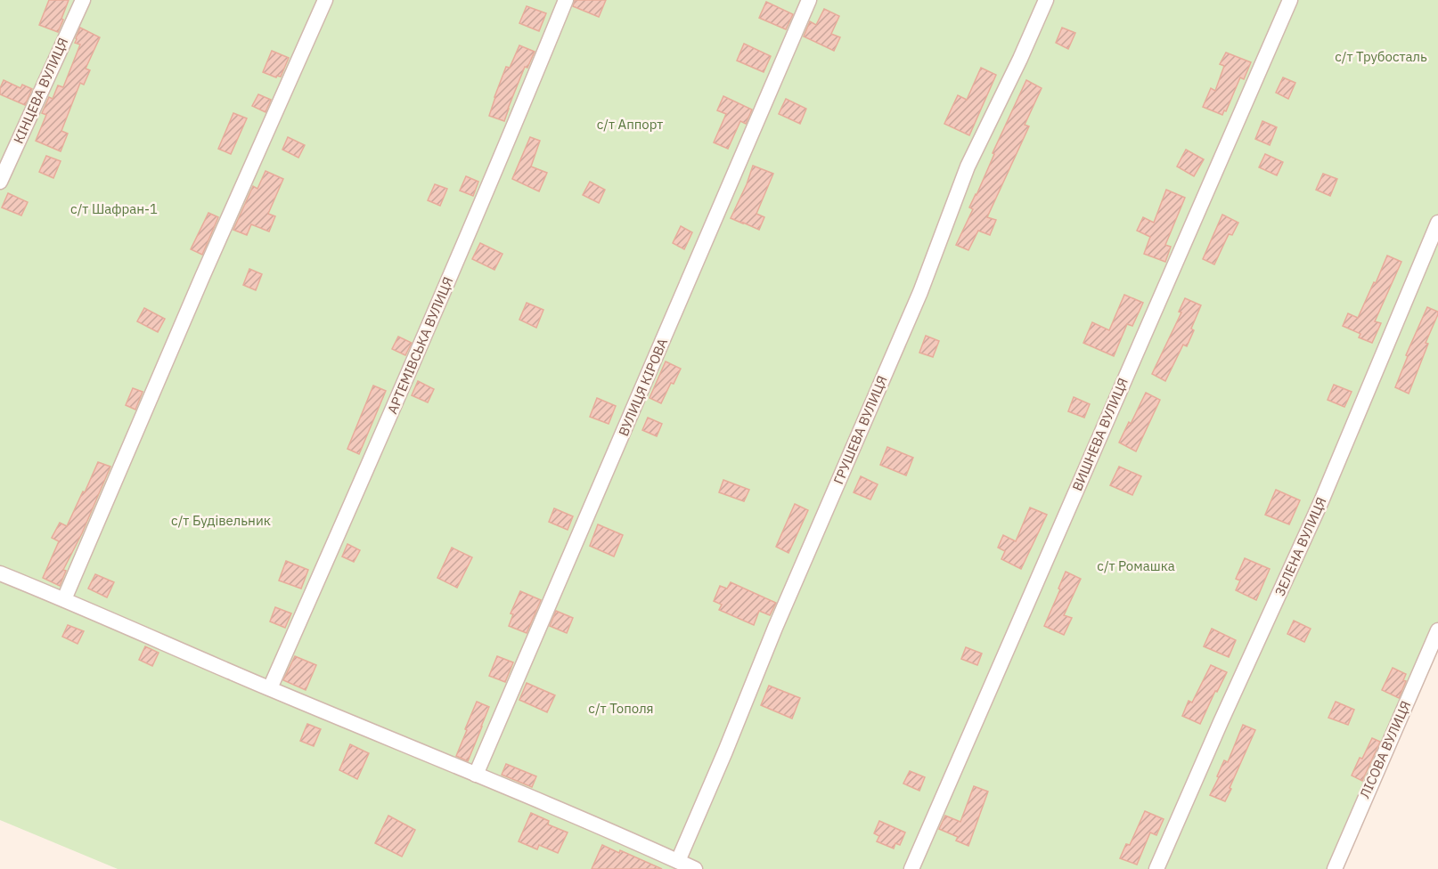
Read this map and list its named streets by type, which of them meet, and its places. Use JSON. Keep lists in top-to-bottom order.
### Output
{
  "streets": {
    "street": [
      "КІНЦЕВА ВУЛИЦЯ",
      "АРТЕМІВСЬКА ВУЛИЦЯ",
      "ВУЛИЦЯ КІРОВА",
      "ГРУШЕВА ВУЛИЦЯ",
      "ВИШНЕВА ВУЛИЦЯ",
      "ЗЕЛЕНА ВУЛИЦЯ",
      "ЛІСОВА ВУЛИЦЯ"
    ]
  },
  "parks": [
    "с/т Трубосталь",
    "с/т Аппорт",
    "с/т Шафран-1",
    "с/т Будівельник",
    "с/т Ромашка",
    "с/т Тополя"
  ]
}
